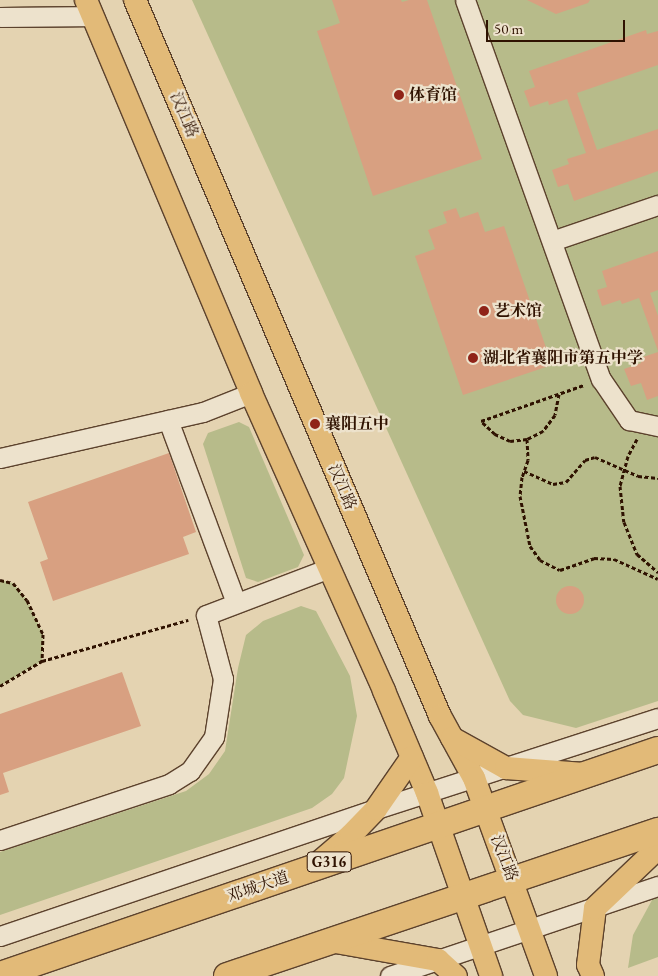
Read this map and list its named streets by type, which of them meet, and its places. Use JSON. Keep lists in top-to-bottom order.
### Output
{
  "streets": {
    "highway": ["G316", "邓城大道"],
    "main road": ["汉江路"]
  },
  "crossings": [
    ["汉江路", "邓城大道"]
  ],
  "places": [
    "体育馆",
    "艺术馆",
    "湖北省襄阳市第五中学",
    "襄阳五中"
  ],
  "scale_bar": "50 m"
}
